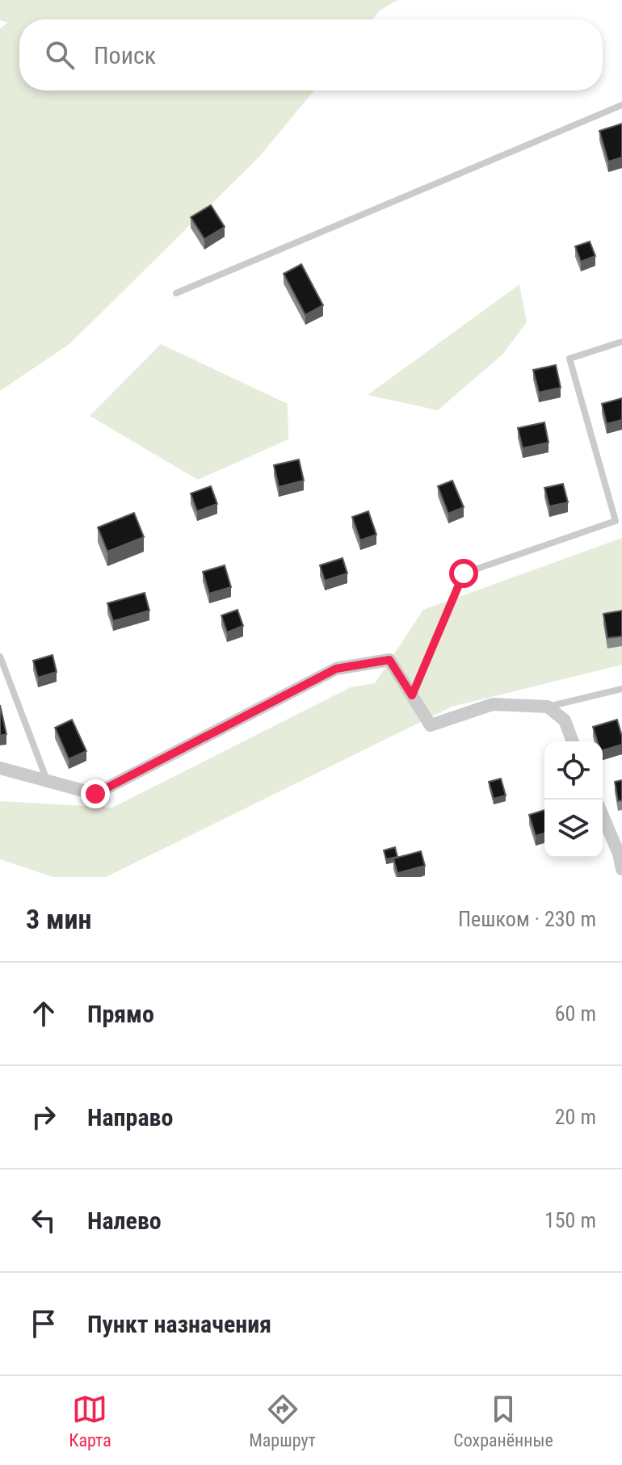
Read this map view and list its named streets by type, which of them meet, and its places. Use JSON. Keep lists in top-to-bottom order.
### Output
{
  "page": {
    "search": "Поиск",
    "heading": ["3 мин", "Пешком · 230 m"],
    "list": [
      ["Прямо", "60 m"],
      ["Направо", "20 m"],
      ["Налево", "150 m"],
      "Пункт назначения"
    ],
    "nav": ["Карта", "Маршрут", "Сохранённые"]
  }
}
